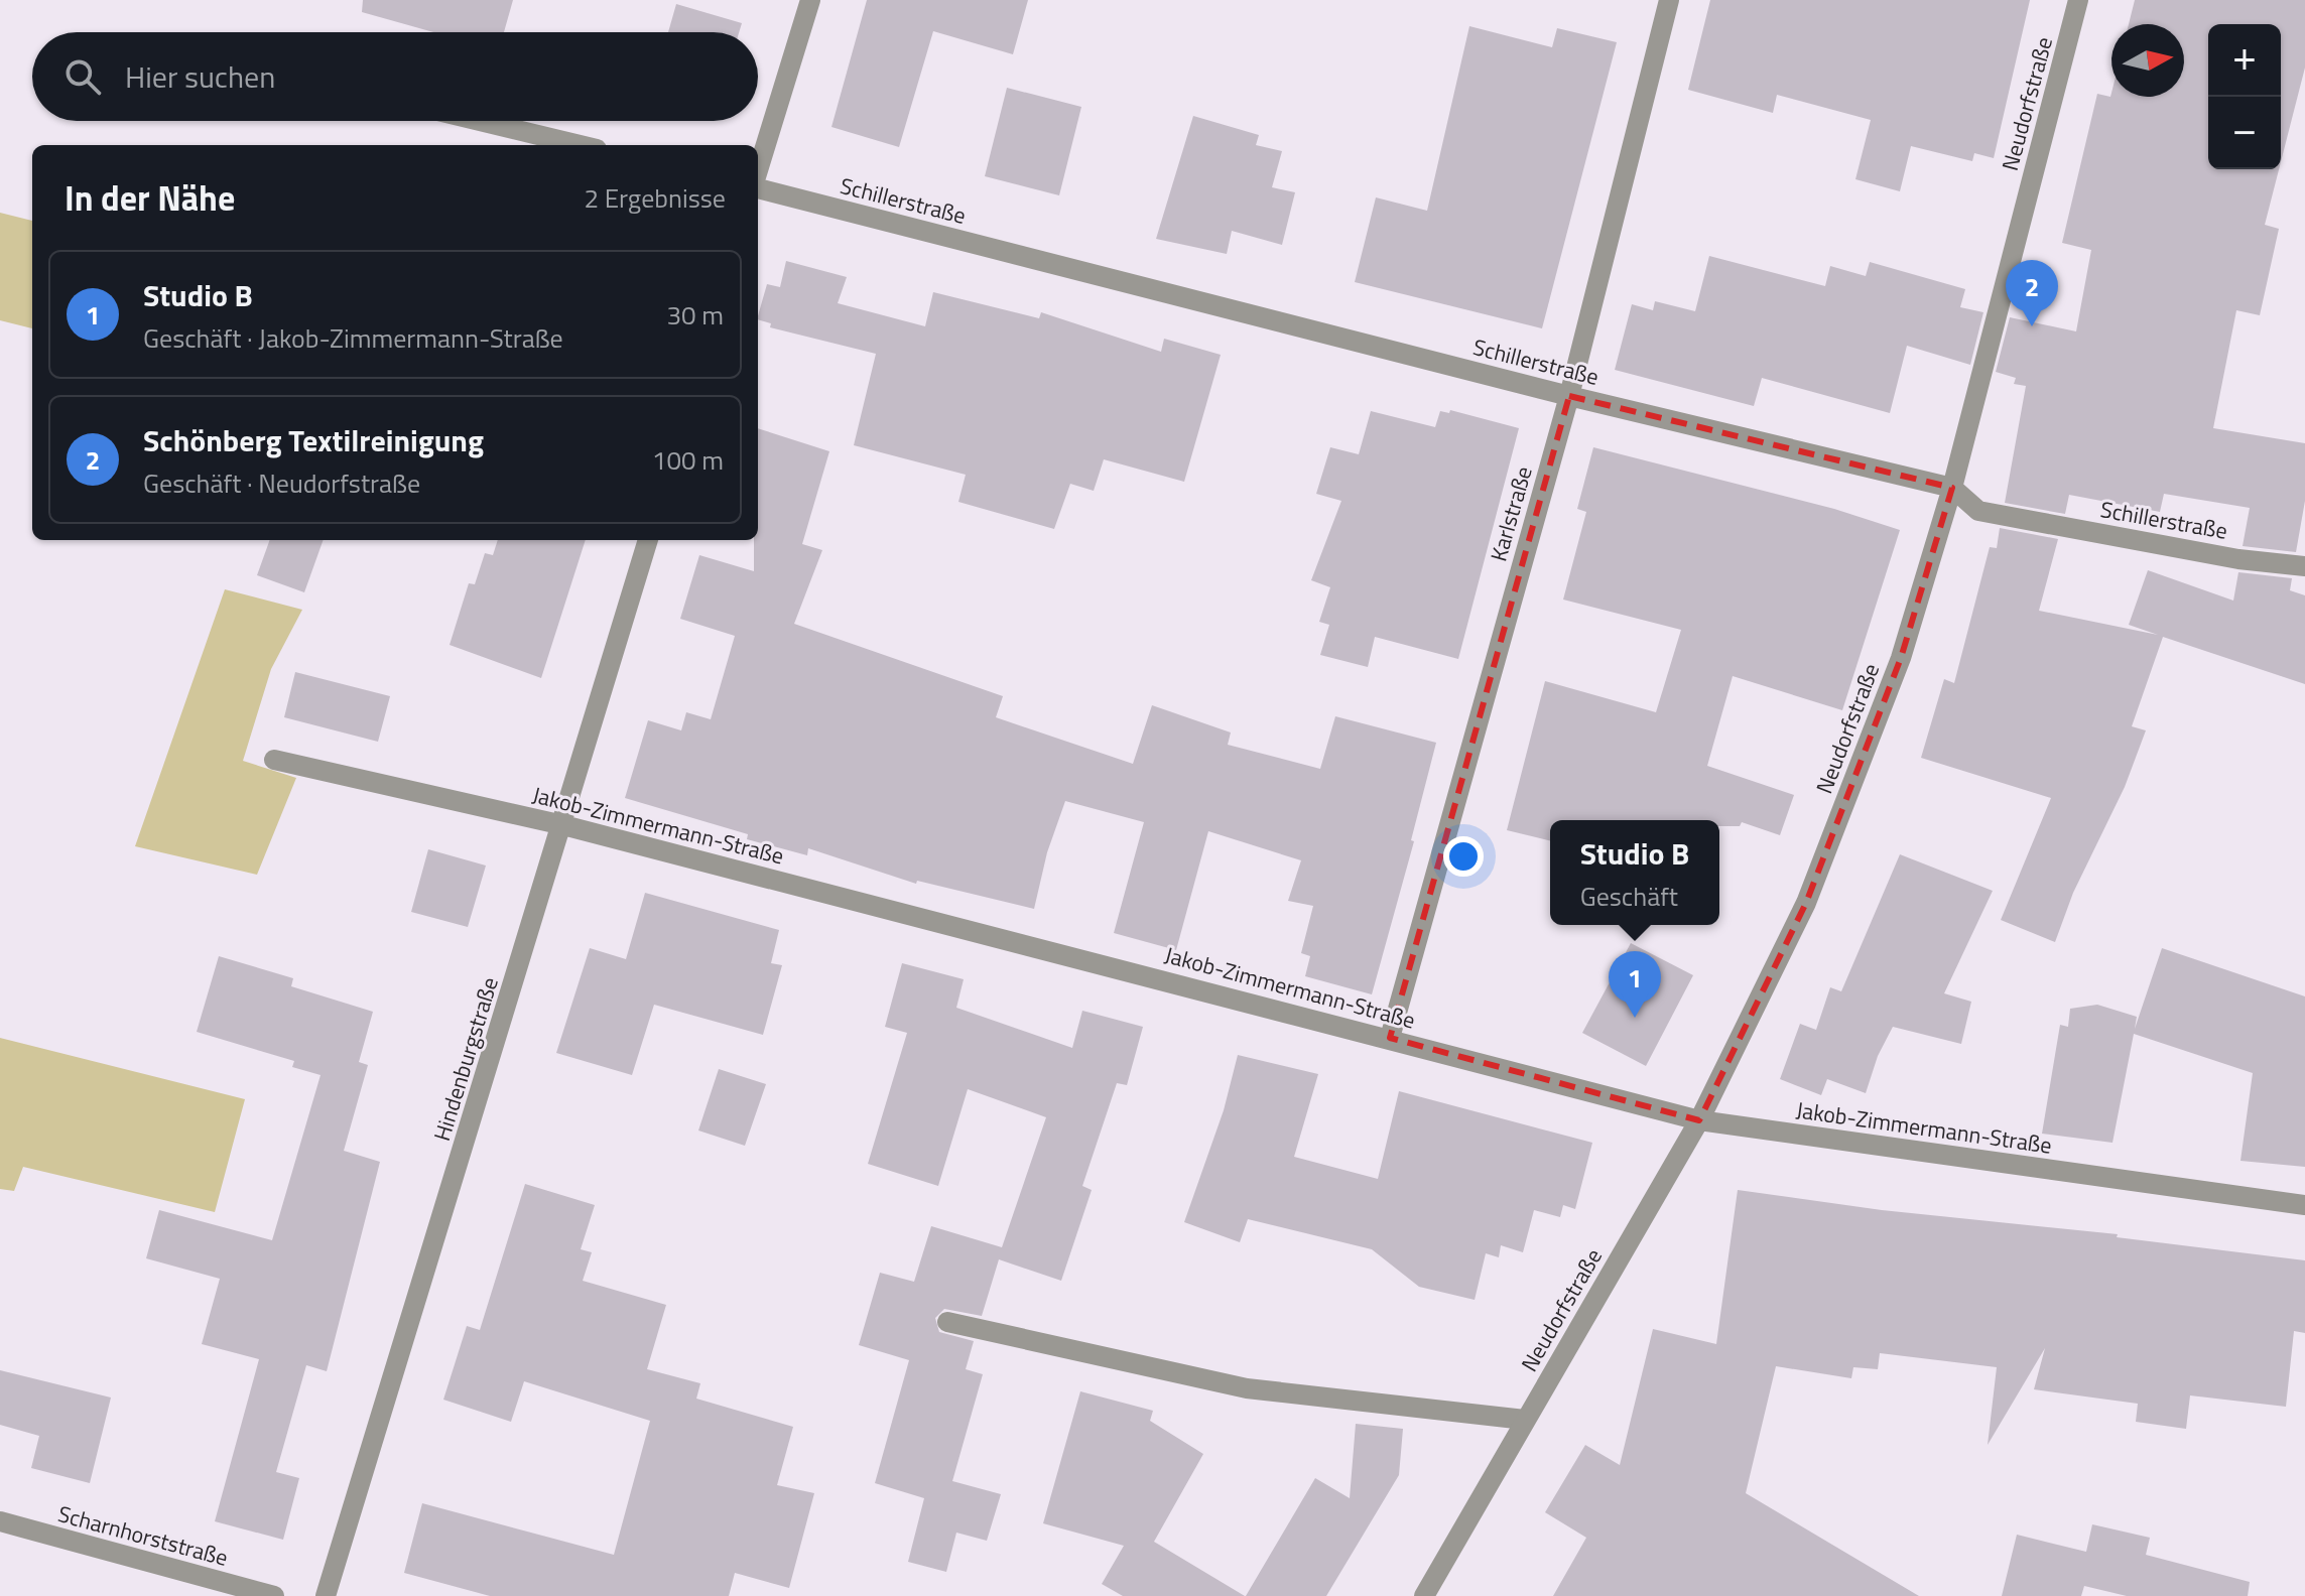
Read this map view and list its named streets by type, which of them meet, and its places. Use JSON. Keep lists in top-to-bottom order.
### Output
{
  "streets": {
    "street": [
      "Neudorfstraße",
      "Schillerstraße",
      "Karlstraße",
      "Jakob-Zimmermann-Straße",
      "Hindenburgstraße",
      "Scharnhorststraße"
    ]
  },
  "crossings": [
    ["Neudorfstraße", "Schillerstraße"],
    ["Neudorfstraße", "Jakob-Zimmermann-Straße"],
    ["Schillerstraße", "Karlstraße"],
    ["Karlstraße", "Jakob-Zimmermann-Straße"],
    ["Jakob-Zimmermann-Straße", "Hindenburgstraße"]
  ],
  "north": "right",
  "page": {
    "map_buttons": ["+", "−"],
    "search": "Hier suchen",
    "heading": ["In der Nähe", "2 Ergebnisse"],
    "list": [
      {
        "mark": "1",
        "name": "Studio B",
        "note": "Geschäft · Jakob-Zimmermann-Straße",
        "value": "30 m"
      },
      {
        "mark": "2",
        "name": "Schönberg Textilreinigung",
        "note": "Geschäft · Neudorfstraße",
        "value": "100 m"
      }
    ],
    "pins": ["2", "1"],
    "popup": ["Studio B", "Geschäft"]
  }
}
